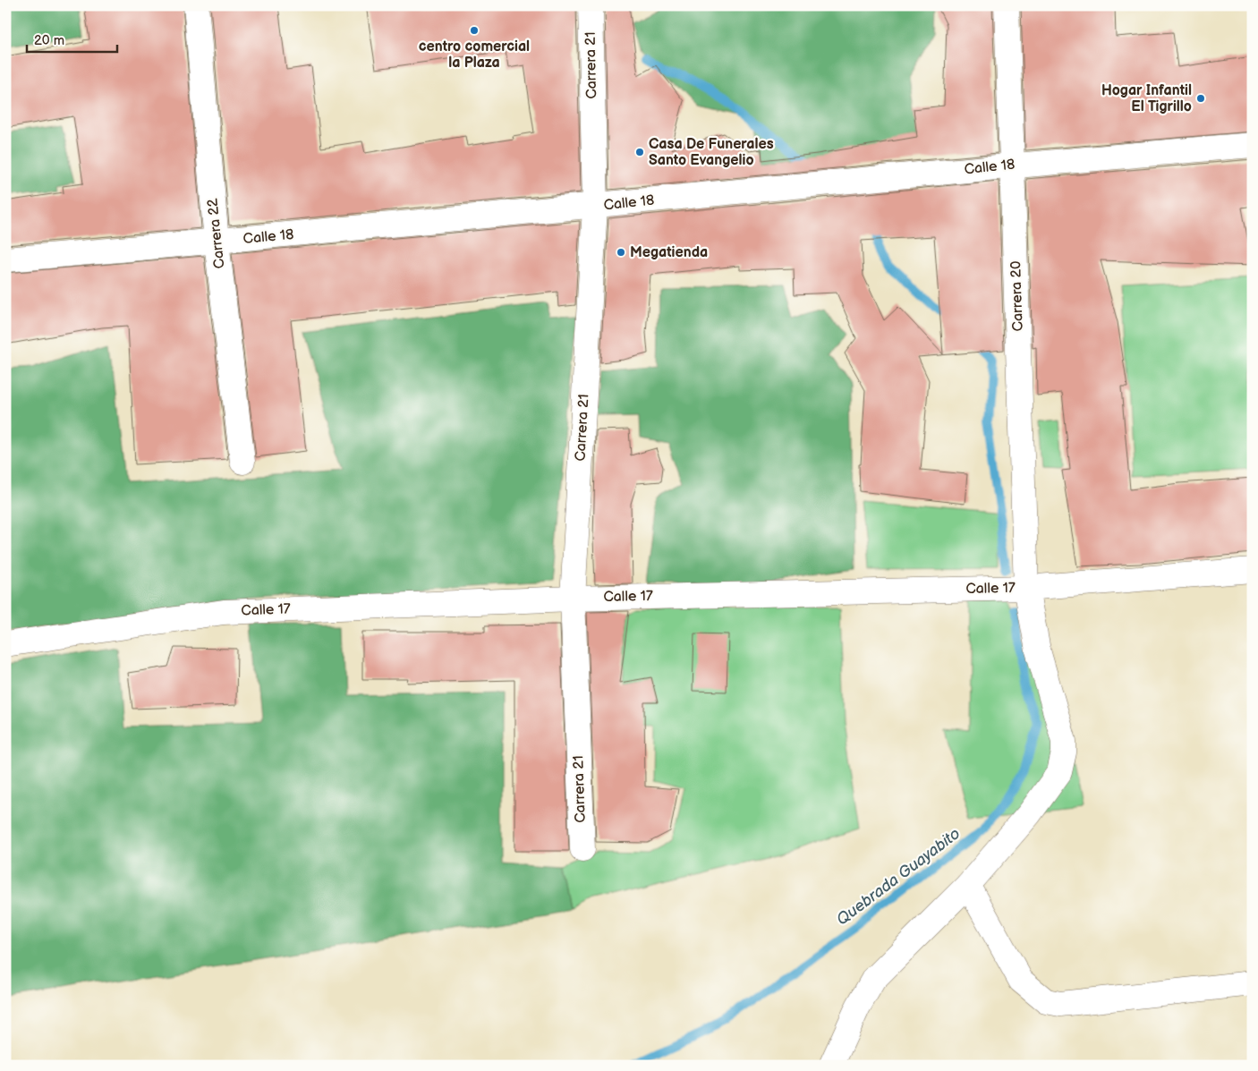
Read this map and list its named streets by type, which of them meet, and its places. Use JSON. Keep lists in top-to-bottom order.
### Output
{
  "streets": {
    "street": [
      "Carrera 21",
      "Calle 18",
      "Carrera 22",
      "Carrera 20",
      "Calle 17"
    ]
  },
  "crossings": [
    ["Carrera 21", "Calle 18"],
    ["Carrera 21", "Calle 17"],
    ["Calle 18", "Carrera 22"],
    ["Calle 18", "Carrera 20"],
    ["Carrera 20", "Calle 17"]
  ],
  "water": ["Quebrada Guayabito"],
  "places": [
    "centro comercial la Plaza",
    "Hogar Infantil El Tigrillo",
    "Casa De Funerales Santo Evangelio",
    "Megatienda"
  ],
  "scale_bar": "20 m"
}
